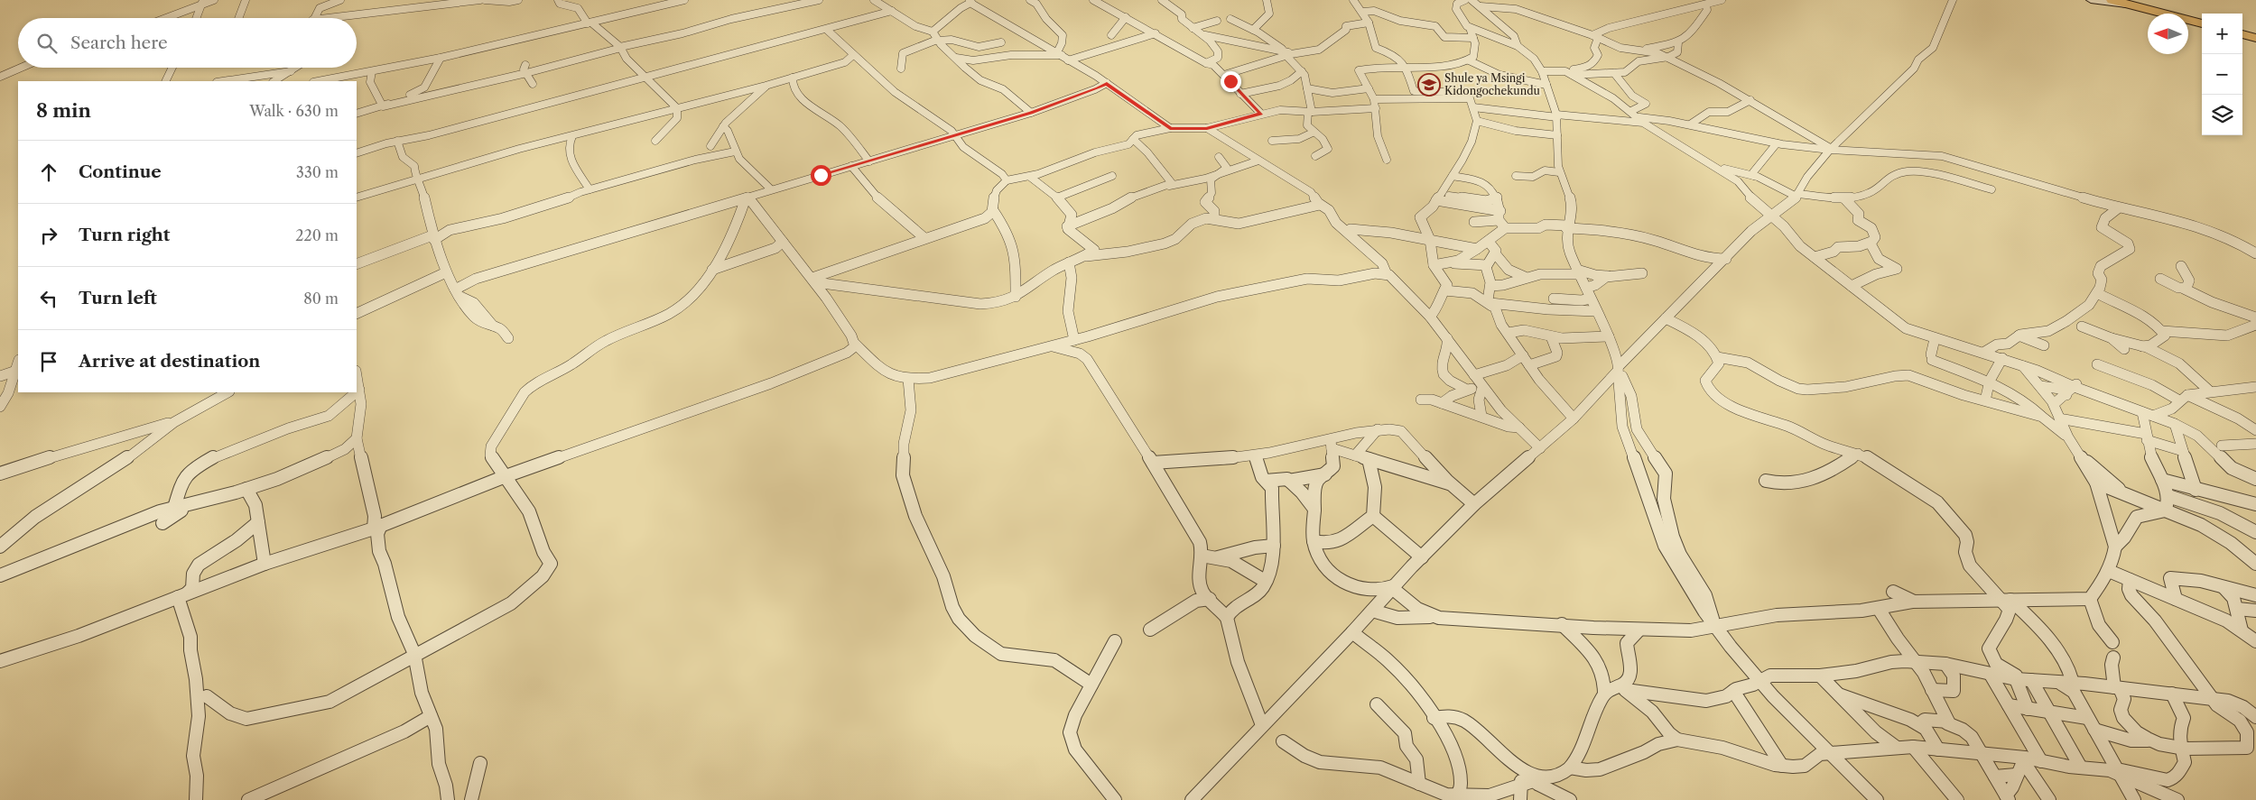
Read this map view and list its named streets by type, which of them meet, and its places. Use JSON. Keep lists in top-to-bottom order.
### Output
{
  "places": {
    "school or university": ["Shule ya Msingi Kidongochekundu"]
  },
  "north": "left",
  "page": {
    "map_buttons": ["+", "−"],
    "search": "Search here",
    "heading": ["8 min", "Walk · 630 m"],
    "list": [
      ["Continue", "330 m"],
      ["Turn right", "220 m"],
      ["Turn left", "80 m"],
      "Arrive at destination"
    ]
  }
}
